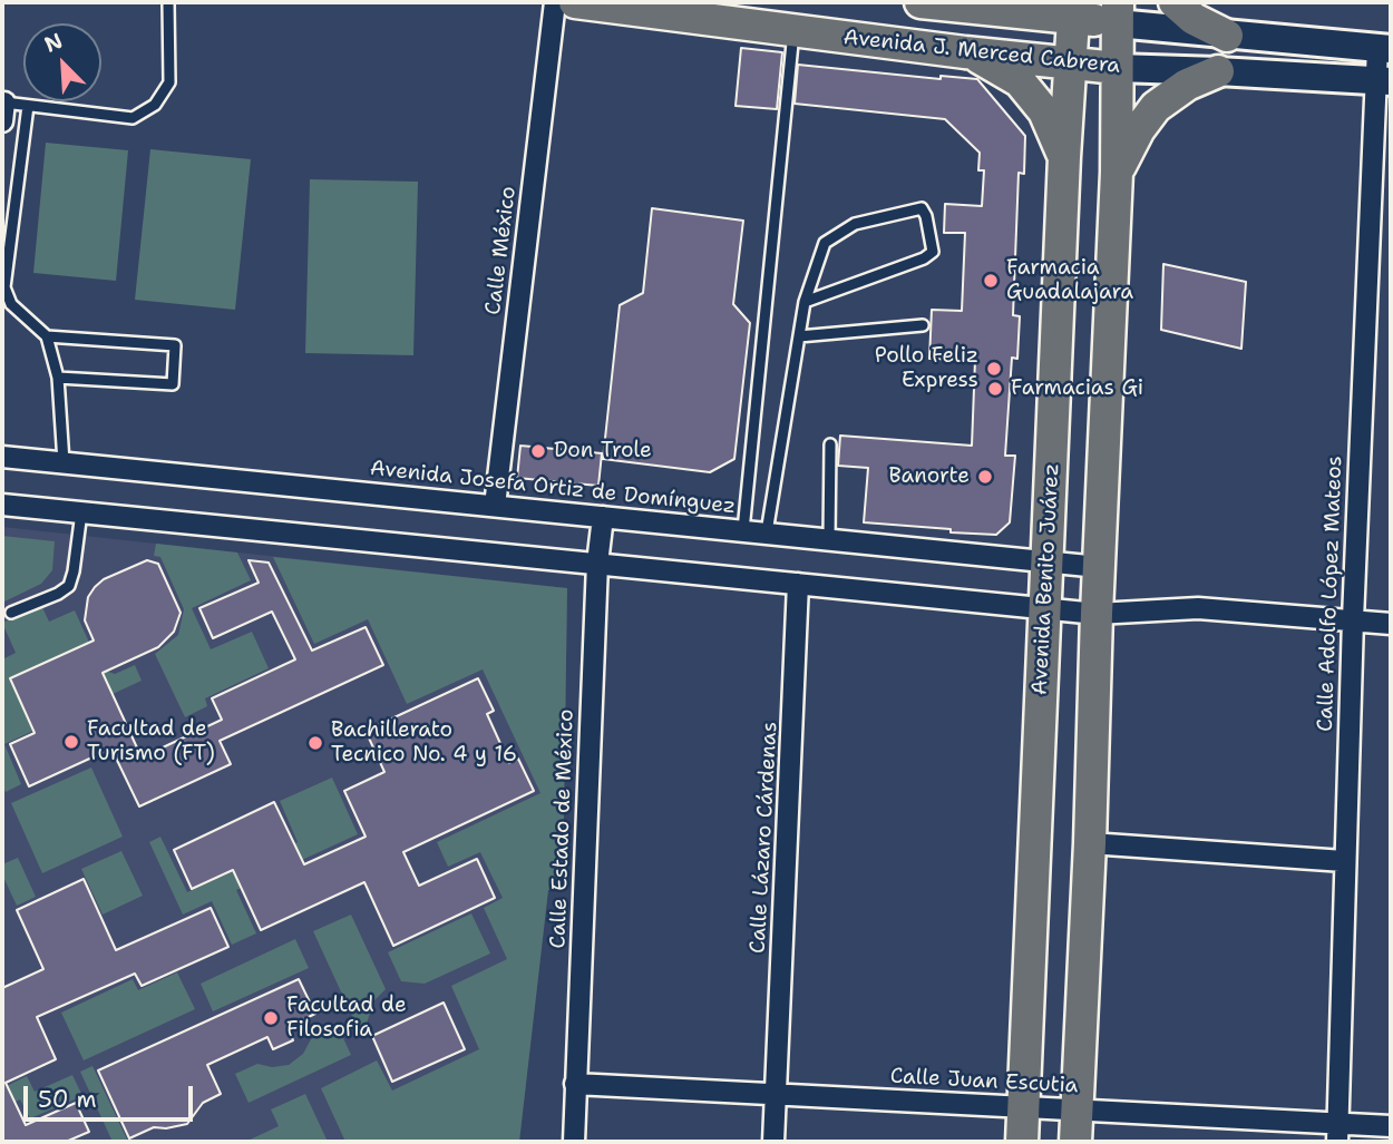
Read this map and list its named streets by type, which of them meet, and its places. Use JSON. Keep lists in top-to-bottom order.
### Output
{
  "streets": {
    "main road": ["Avenida J. Merced Cabrera", "Avenida Benito Juárez"],
    "street": [
      "Calle México",
      "Avenida Josefa Ortiz de Domínguez",
      "Calle Adolfo López Mateos",
      "Calle Estado de México",
      "Calle Lázaro Cárdenas",
      "Calle Juan Escutia"
    ]
  },
  "crossings": [
    ["Avenida J. Merced Cabrera", "Avenida Benito Juárez"],
    ["Avenida J. Merced Cabrera", "Calle Adolfo López Mateos"],
    ["Calle México", "Avenida Josefa Ortiz de Domínguez"],
    ["Avenida Josefa Ortiz de Domínguez", "Avenida Benito Juárez"],
    ["Avenida Josefa Ortiz de Domínguez", "Calle Estado de México"],
    ["Avenida Benito Juárez", "Calle Juan Escutia"],
    ["Calle Adolfo López Mateos", "Calle Juan Escutia"],
    ["Calle Estado de México", "Calle Juan Escutia"],
    ["Calle Lázaro Cárdenas", "Calle Juan Escutia"]
  ],
  "places": [
    "Farmacia Guadalajara",
    "Pollo Feliz Express",
    "Farmacias Gi",
    "Don Trole",
    "Banorte",
    "Facultad de Turismo (FT)",
    "Bachillerato Tecnico No. 4 y 16",
    "Facultad de Filosofia"
  ],
  "scale_bar": "50 m",
  "north": "top left"
}
